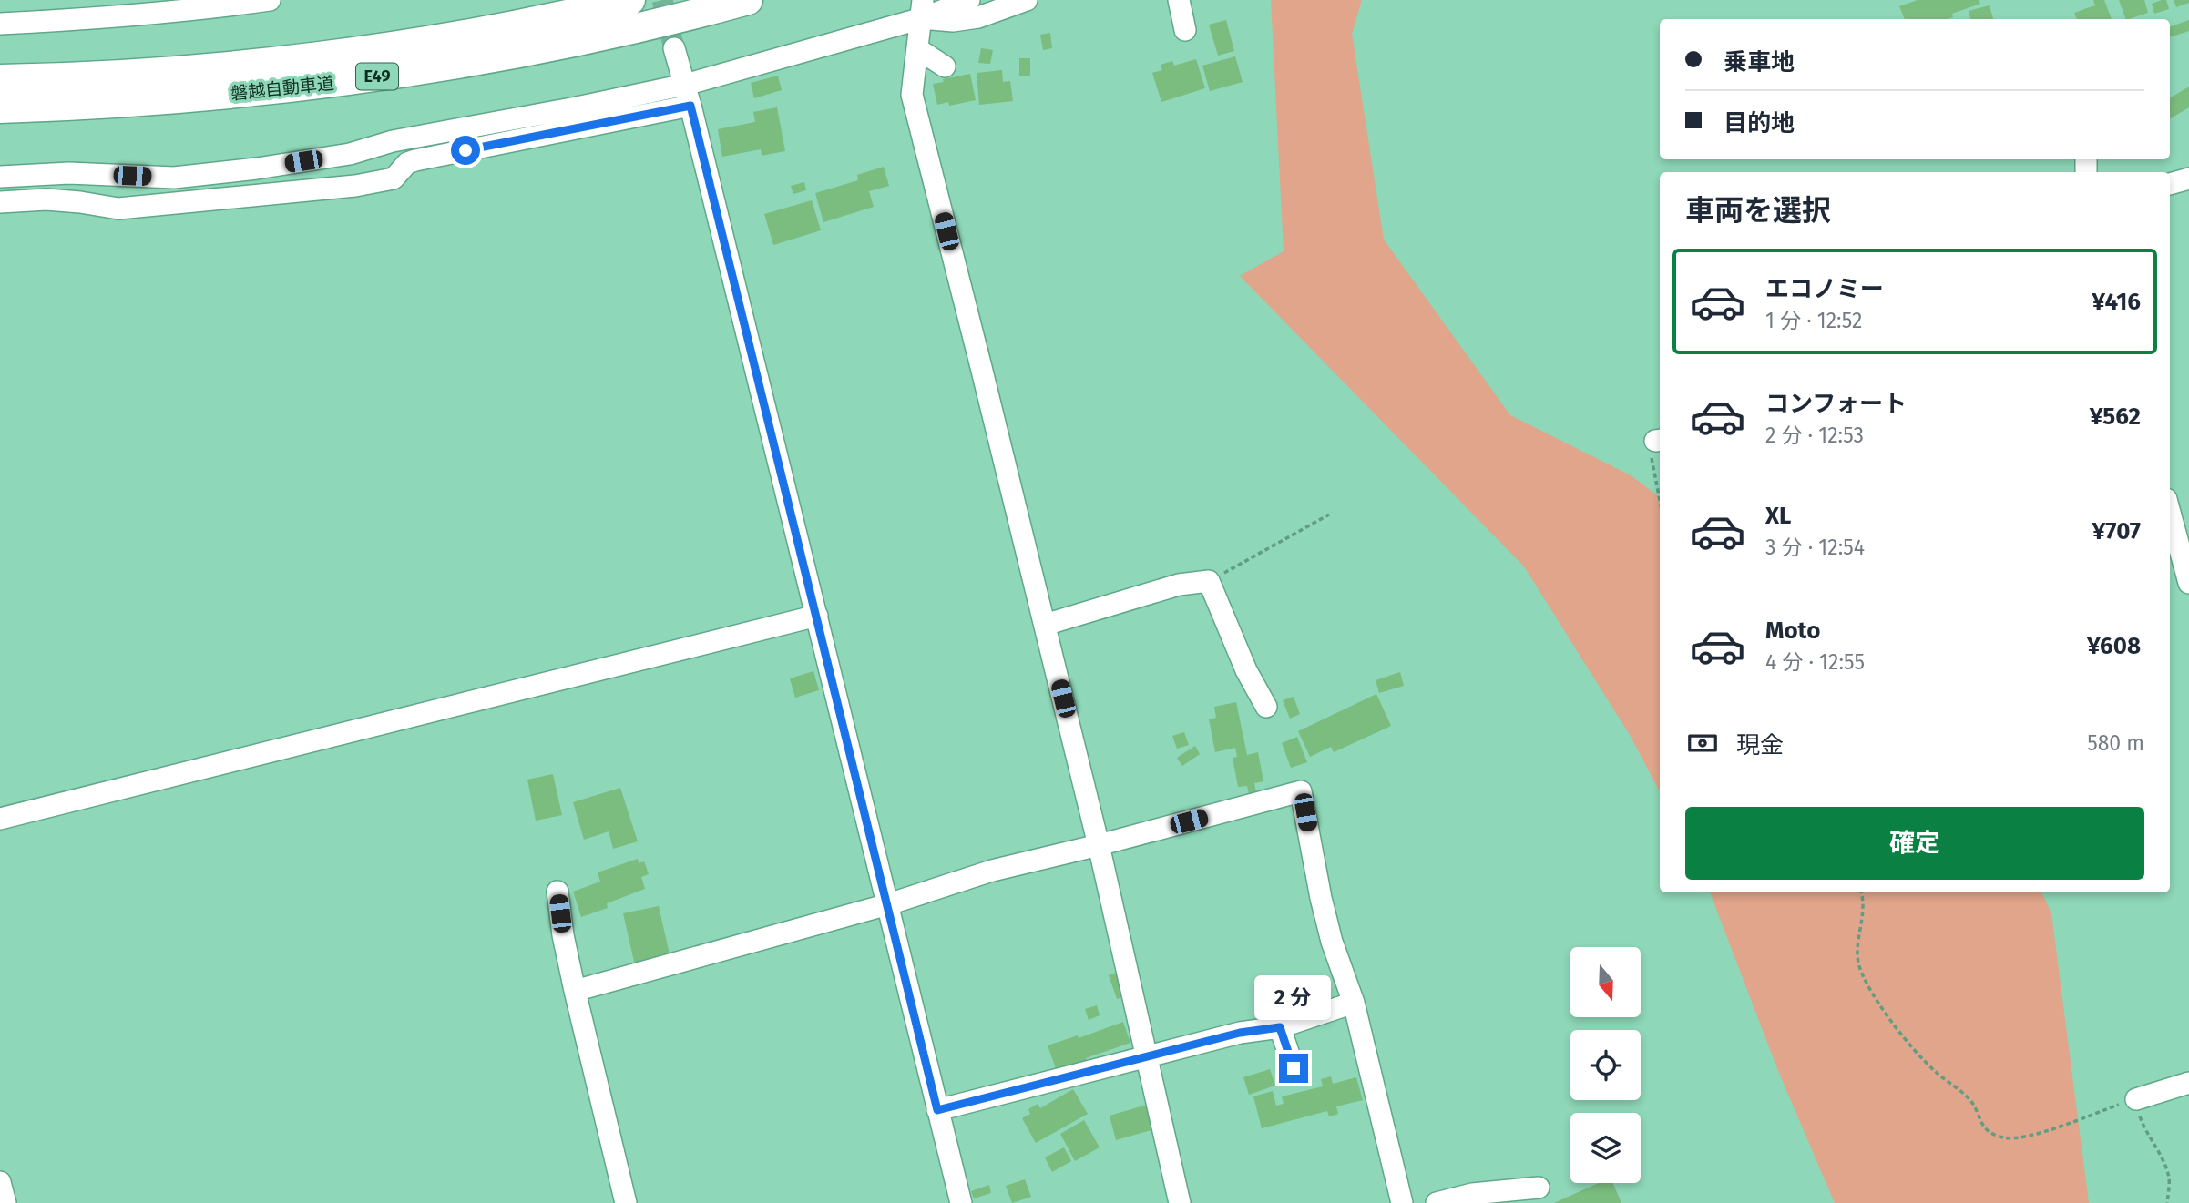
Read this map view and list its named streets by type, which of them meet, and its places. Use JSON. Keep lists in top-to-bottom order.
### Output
{
  "streets": {
    "highway": ["E49", "磐越自動車道"]
  },
  "north": "bottom",
  "page": {
    "banner": ["乗車地", "目的地"],
    "heading": "車両を選択",
    "list": [
      {
        "name": "エコノミー",
        "note": "1 分 · 12:52",
        "value": "¥416"
      },
      {
        "name": "コンフォート",
        "note": "2 分 · 12:53",
        "value": "¥562"
      },
      {
        "name": "XL",
        "note": "3 分 · 12:54",
        "value": "¥707"
      },
      {
        "name": "Moto",
        "note": "4 分 · 12:55",
        "value": "¥608"
      }
    ],
    "pay": ["現金", "580 m"],
    "buttons": "確定",
    "bubble": "2 分"
  }
}
